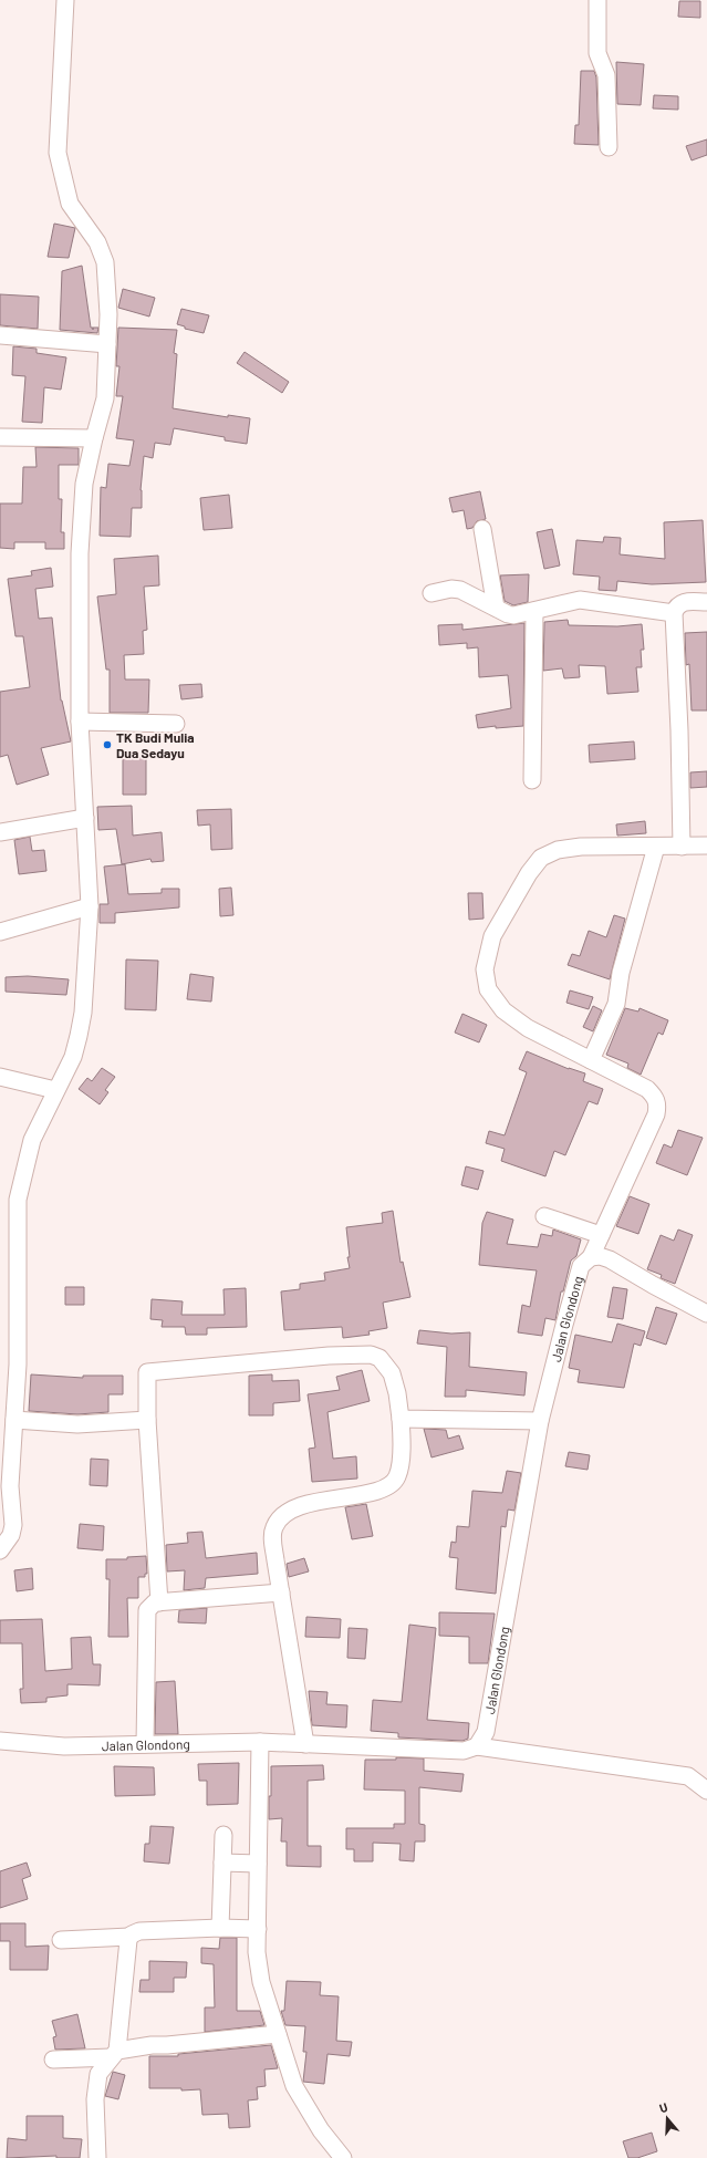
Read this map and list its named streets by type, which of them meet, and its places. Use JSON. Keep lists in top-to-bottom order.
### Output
{
  "streets": {
    "street": ["Jalan Glondong"]
  },
  "places": ["TK Budi Mulia Dua Sedayu"],
  "north": "top"
}
